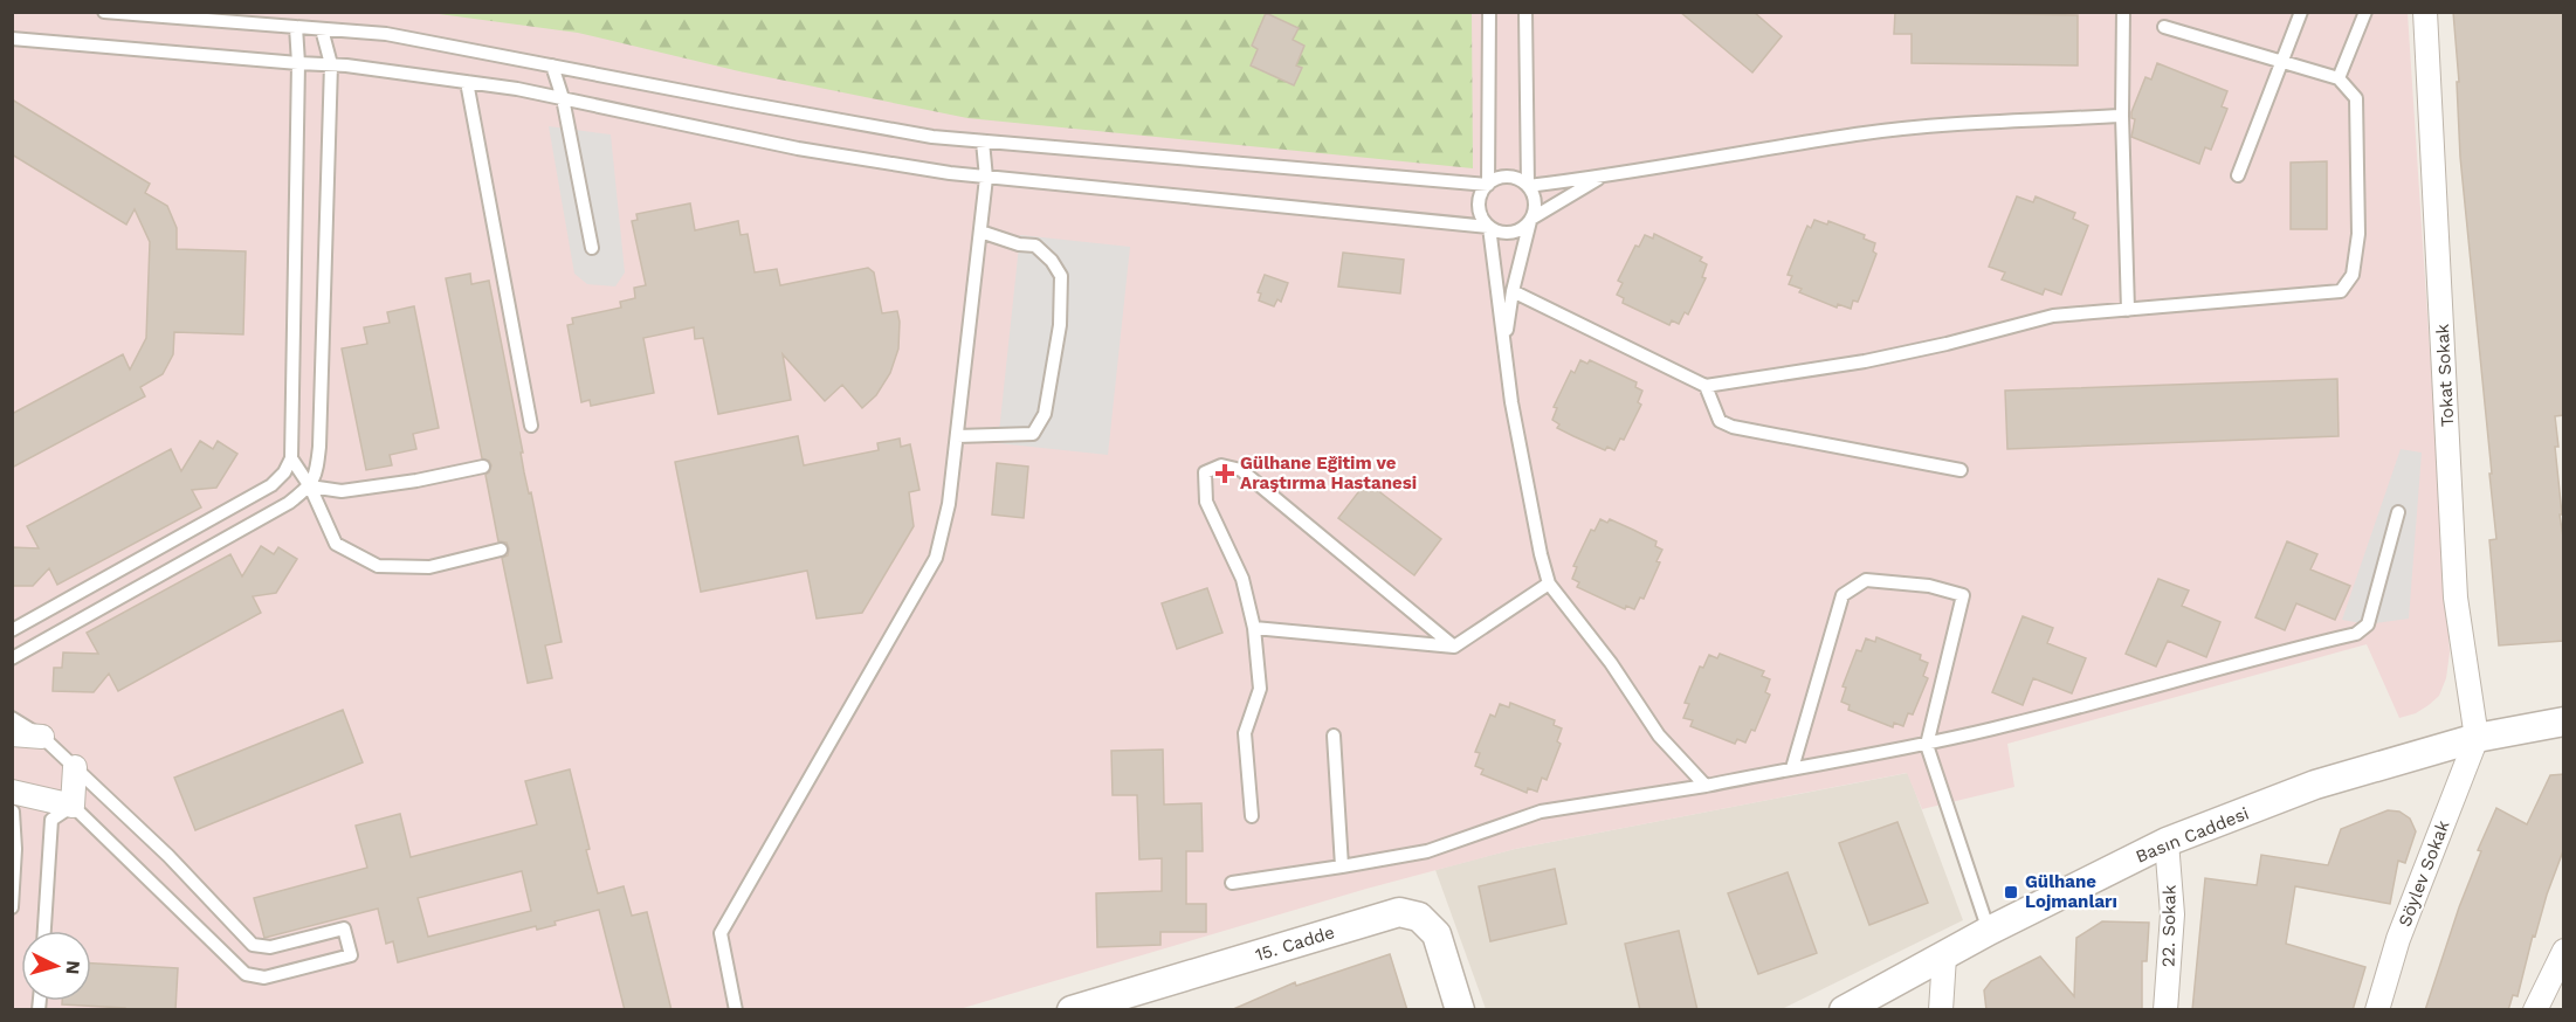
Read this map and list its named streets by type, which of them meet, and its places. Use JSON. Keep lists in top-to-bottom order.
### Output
{
  "streets": {
    "street": [
      "Tokat Sokak",
      "Basın Caddesi",
      "Söylev Sokak",
      "22. Sokak",
      "15. Cadde"
    ]
  },
  "crossings": [
    ["Tokat Sokak", "Basın Caddesi"],
    ["Tokat Sokak", "Söylev Sokak"],
    ["Basın Caddesi", "Söylev Sokak"],
    ["Basın Caddesi", "22. Sokak"]
  ],
  "places": {
    "health": ["Gülhane Eğitim ve Araştırma Hastanesi"],
    "transit": ["Gülhane Lojmanları"]
  },
  "north": "right"
}
